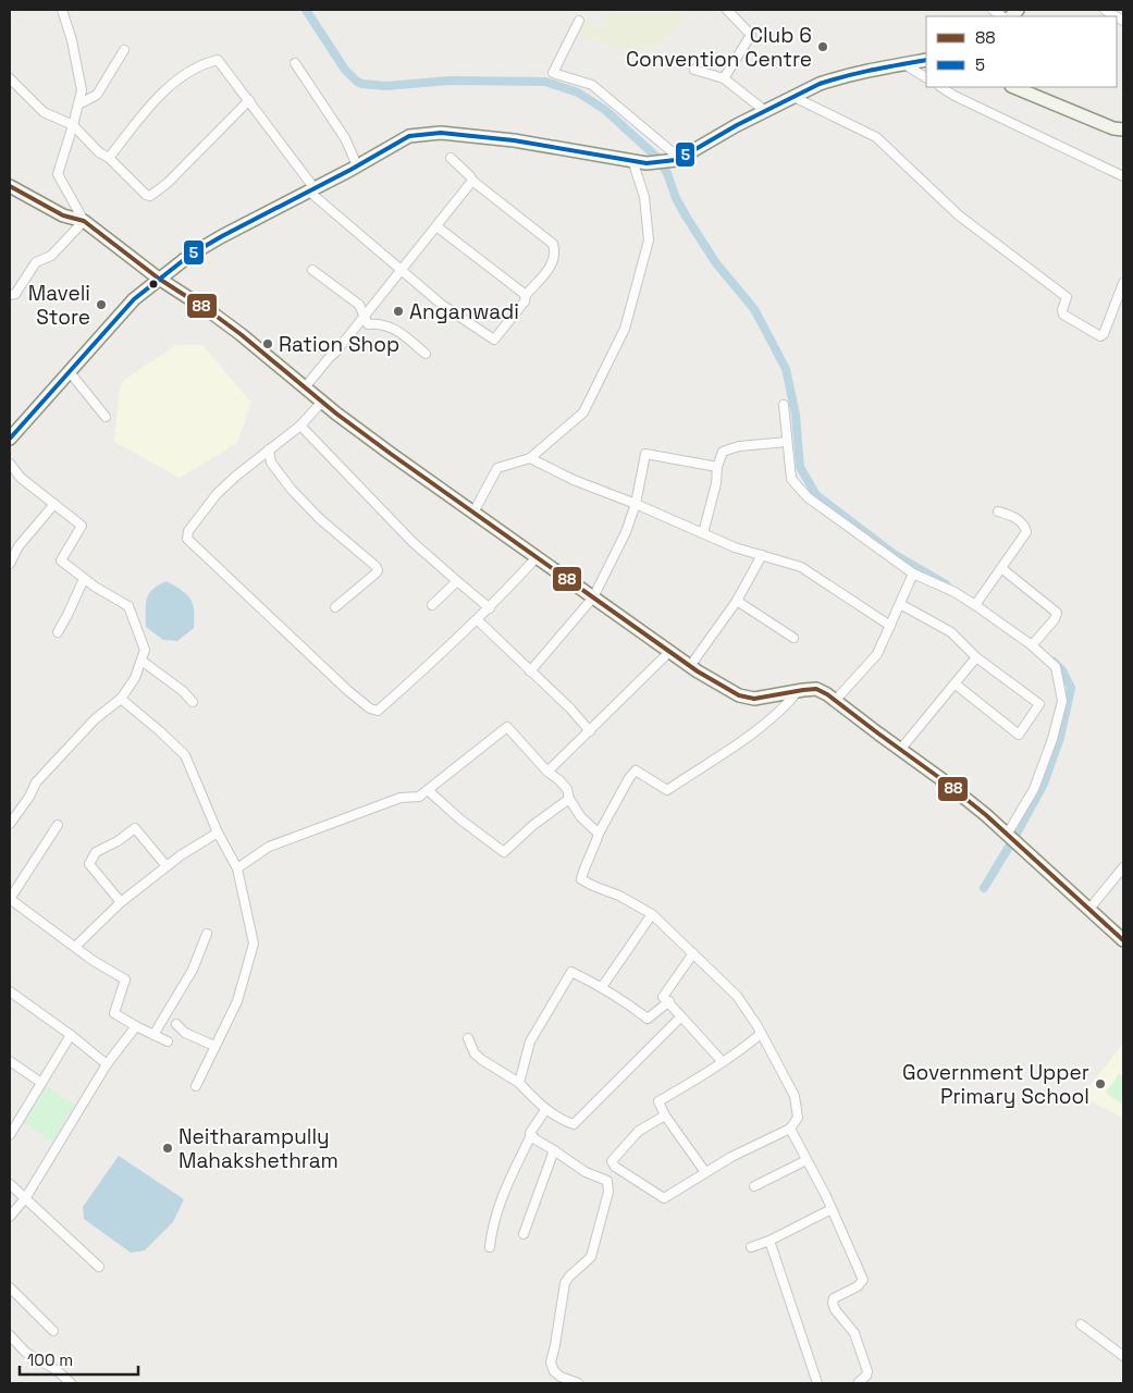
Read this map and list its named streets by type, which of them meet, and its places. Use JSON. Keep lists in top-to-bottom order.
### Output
{
  "places": [
    "Club 6 Convention Centre",
    "Maveli Store",
    "Anganwadi",
    "Ration Shop",
    "Government Upper Primary School",
    "Neitharampully Mahakshethram"
  ],
  "lines": ["transit line 5", "transit line 88"],
  "legend": ["88", "5"],
  "scale_bar": "100 m"
}
